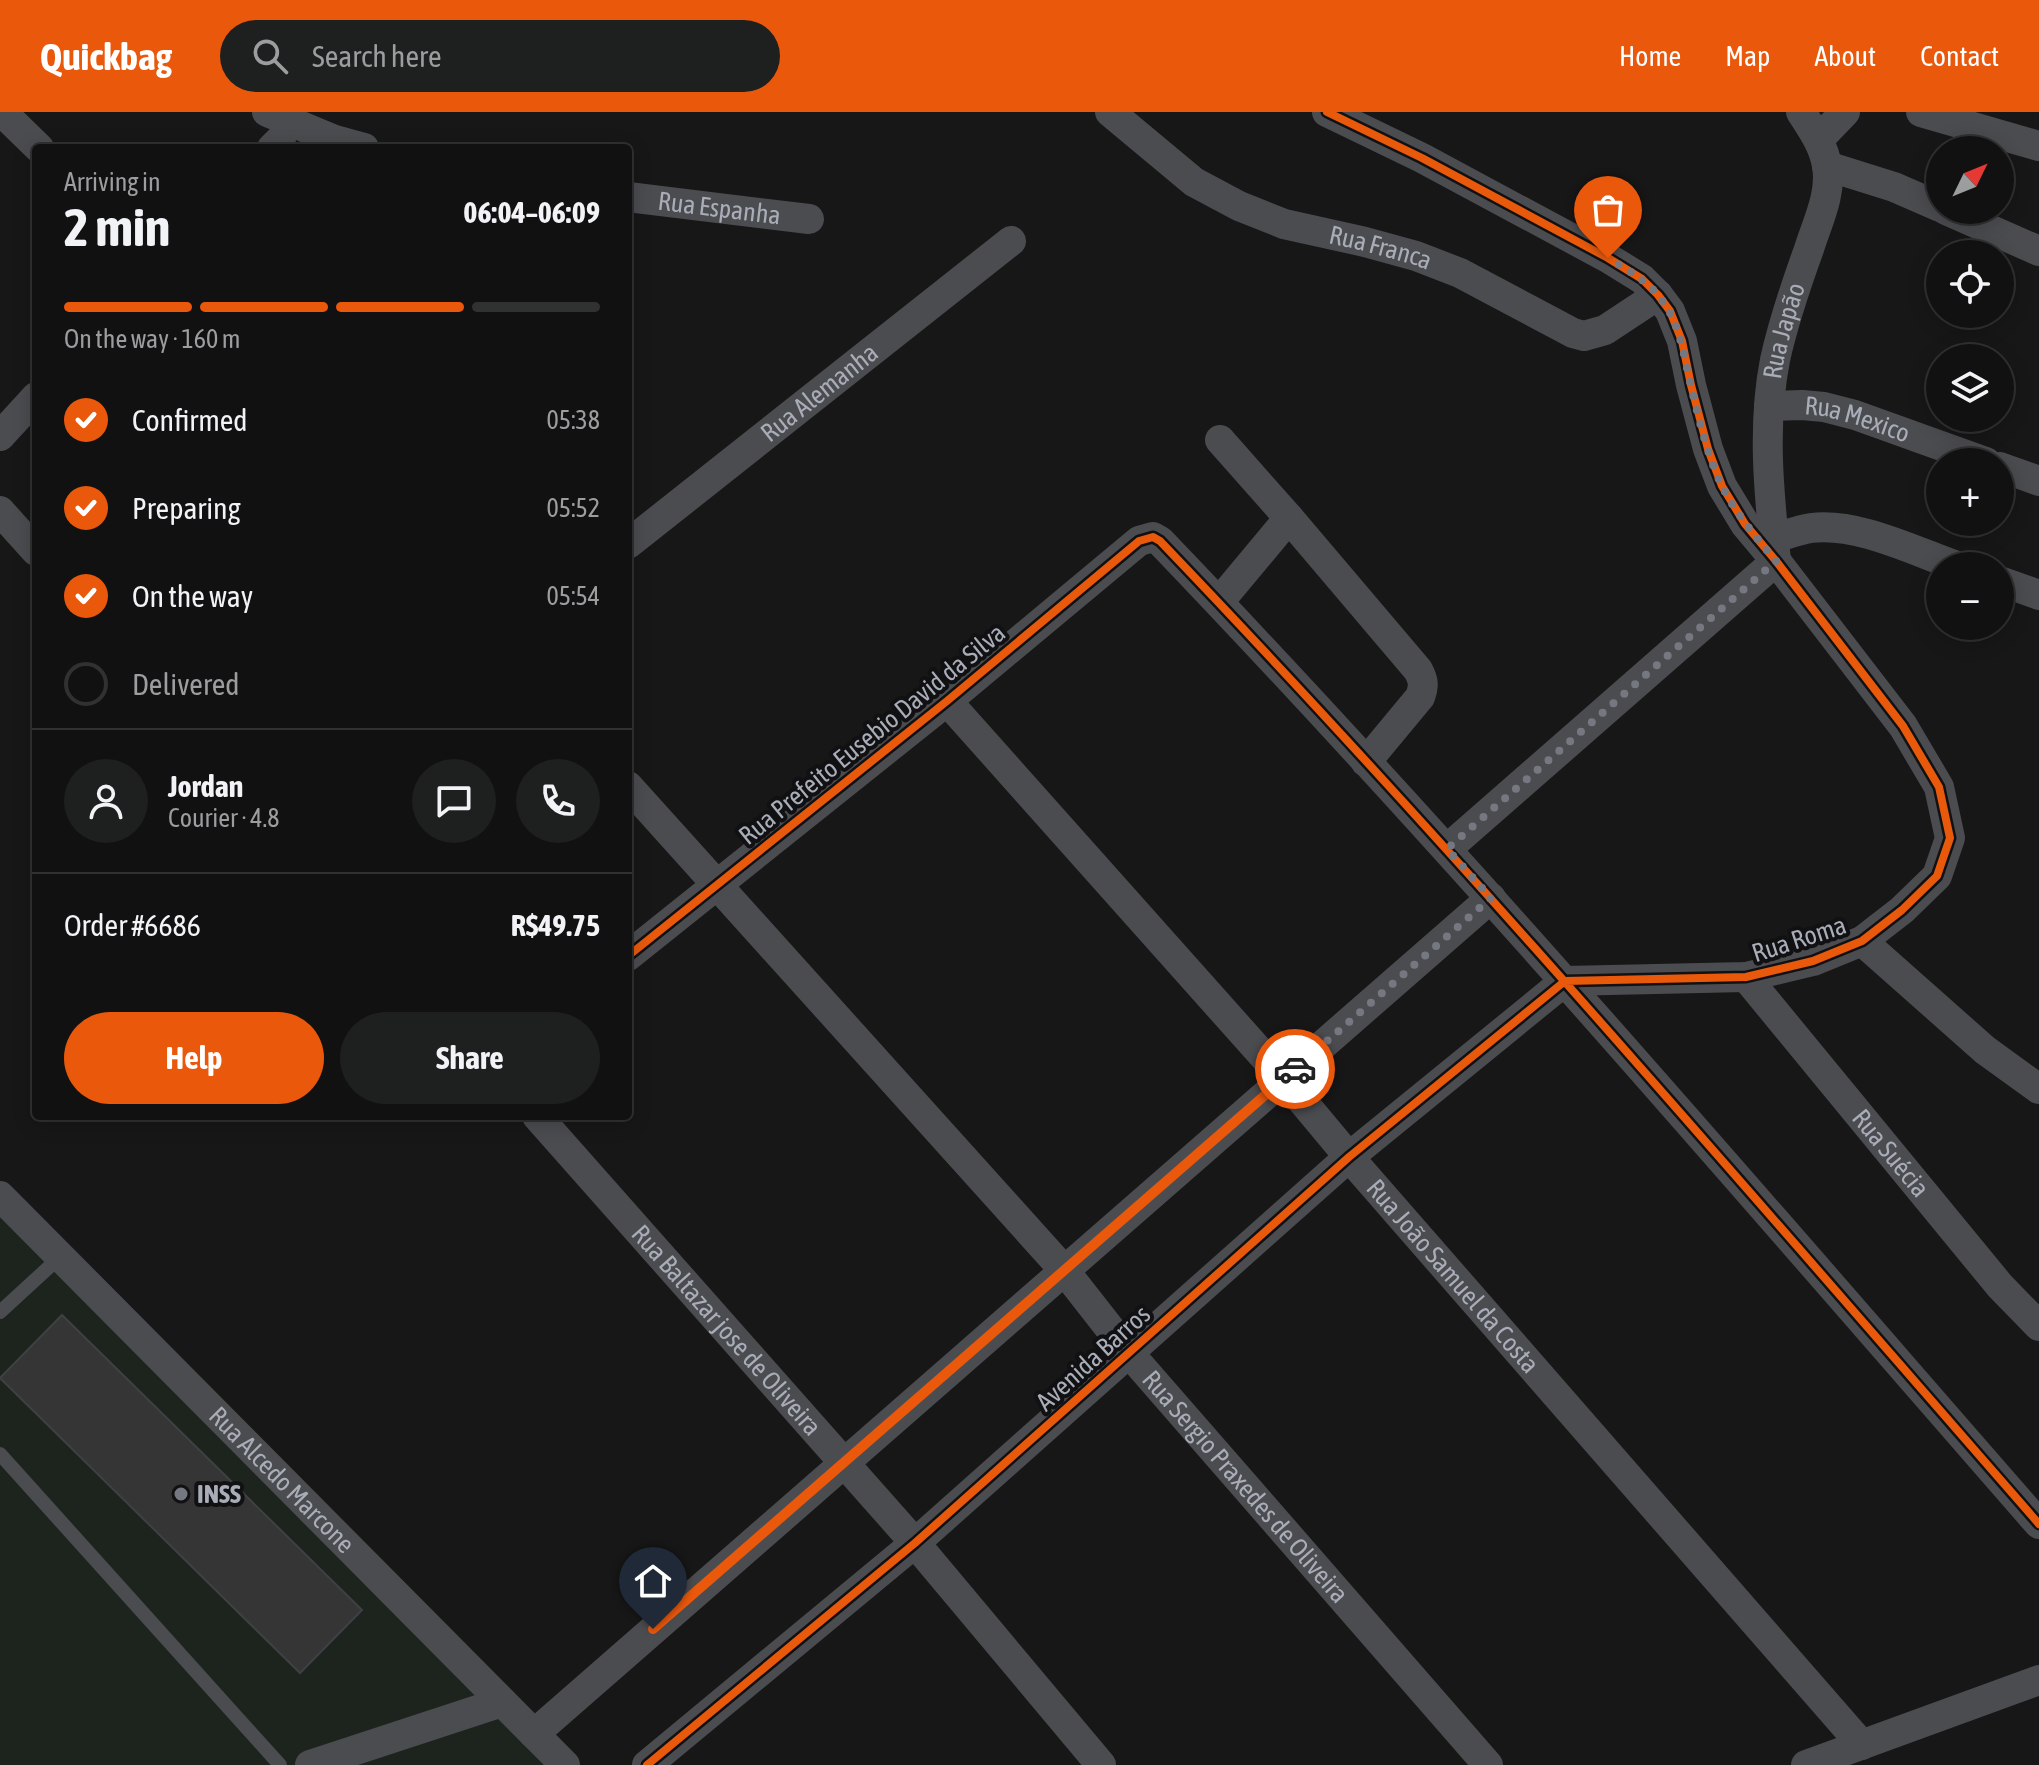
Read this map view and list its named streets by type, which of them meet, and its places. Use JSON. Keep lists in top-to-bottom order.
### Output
{
  "streets": {
    "street": [
      "Rua Espanha",
      "Rua Franca",
      "Rua Japão",
      "Rua Alemanha",
      "Rua Mexico",
      "Rua Prefeito Eusebio David da Silva",
      "Rua Roma",
      "Rua Suécia",
      "Rua João Samuel da Costa",
      "Rua Baltazar jose de Oliveira",
      "Avenida Barros",
      "Rua Alcedo Marcone",
      "Rua Sergio Praxedes de Oliveira"
    ]
  },
  "crossings": [
    ["Rua Franca", "Rua Roma"],
    ["Rua Japão", "Rua Mexico"],
    ["Rua Japão", "Rua Roma"],
    ["Rua Prefeito Eusebio David da Silva", "Rua João Samuel da Costa"],
    ["Rua Prefeito Eusebio David da Silva", "Rua Sergio Praxedes de Oliveira"],
    ["Rua Roma", "Rua Suécia"],
    ["Rua Roma", "Avenida Barros"],
    ["Rua João Samuel da Costa", "Avenida Barros"],
    ["Rua Baltazar jose de Oliveira", "Avenida Barros"],
    ["Avenida Barros", "Rua Sergio Praxedes de Oliveira"]
  ],
  "places": ["INSS"],
  "north": "top right",
  "page": {
    "header": "Quickbag",
    "search": "Search here",
    "nav": [
      "Home",
      "Map",
      "About",
      "Contact"
    ],
    "map_buttons": ["+", "−"],
    "heading": ["2 min", "Arriving in", "06:04–06:09"],
    "panel": [
      "Jordan",
      "Courier · 4.8",
      "Order #6686",
      "R$49.75"
    ],
    "bar": "On the way · 160 m",
    "list": [
      ["Confirmed", "05:38"],
      ["Preparing", "05:52"],
      ["On the way", "05:54"],
      "Delivered"
    ],
    "buttons": ["Help", "Share"]
  }
}
